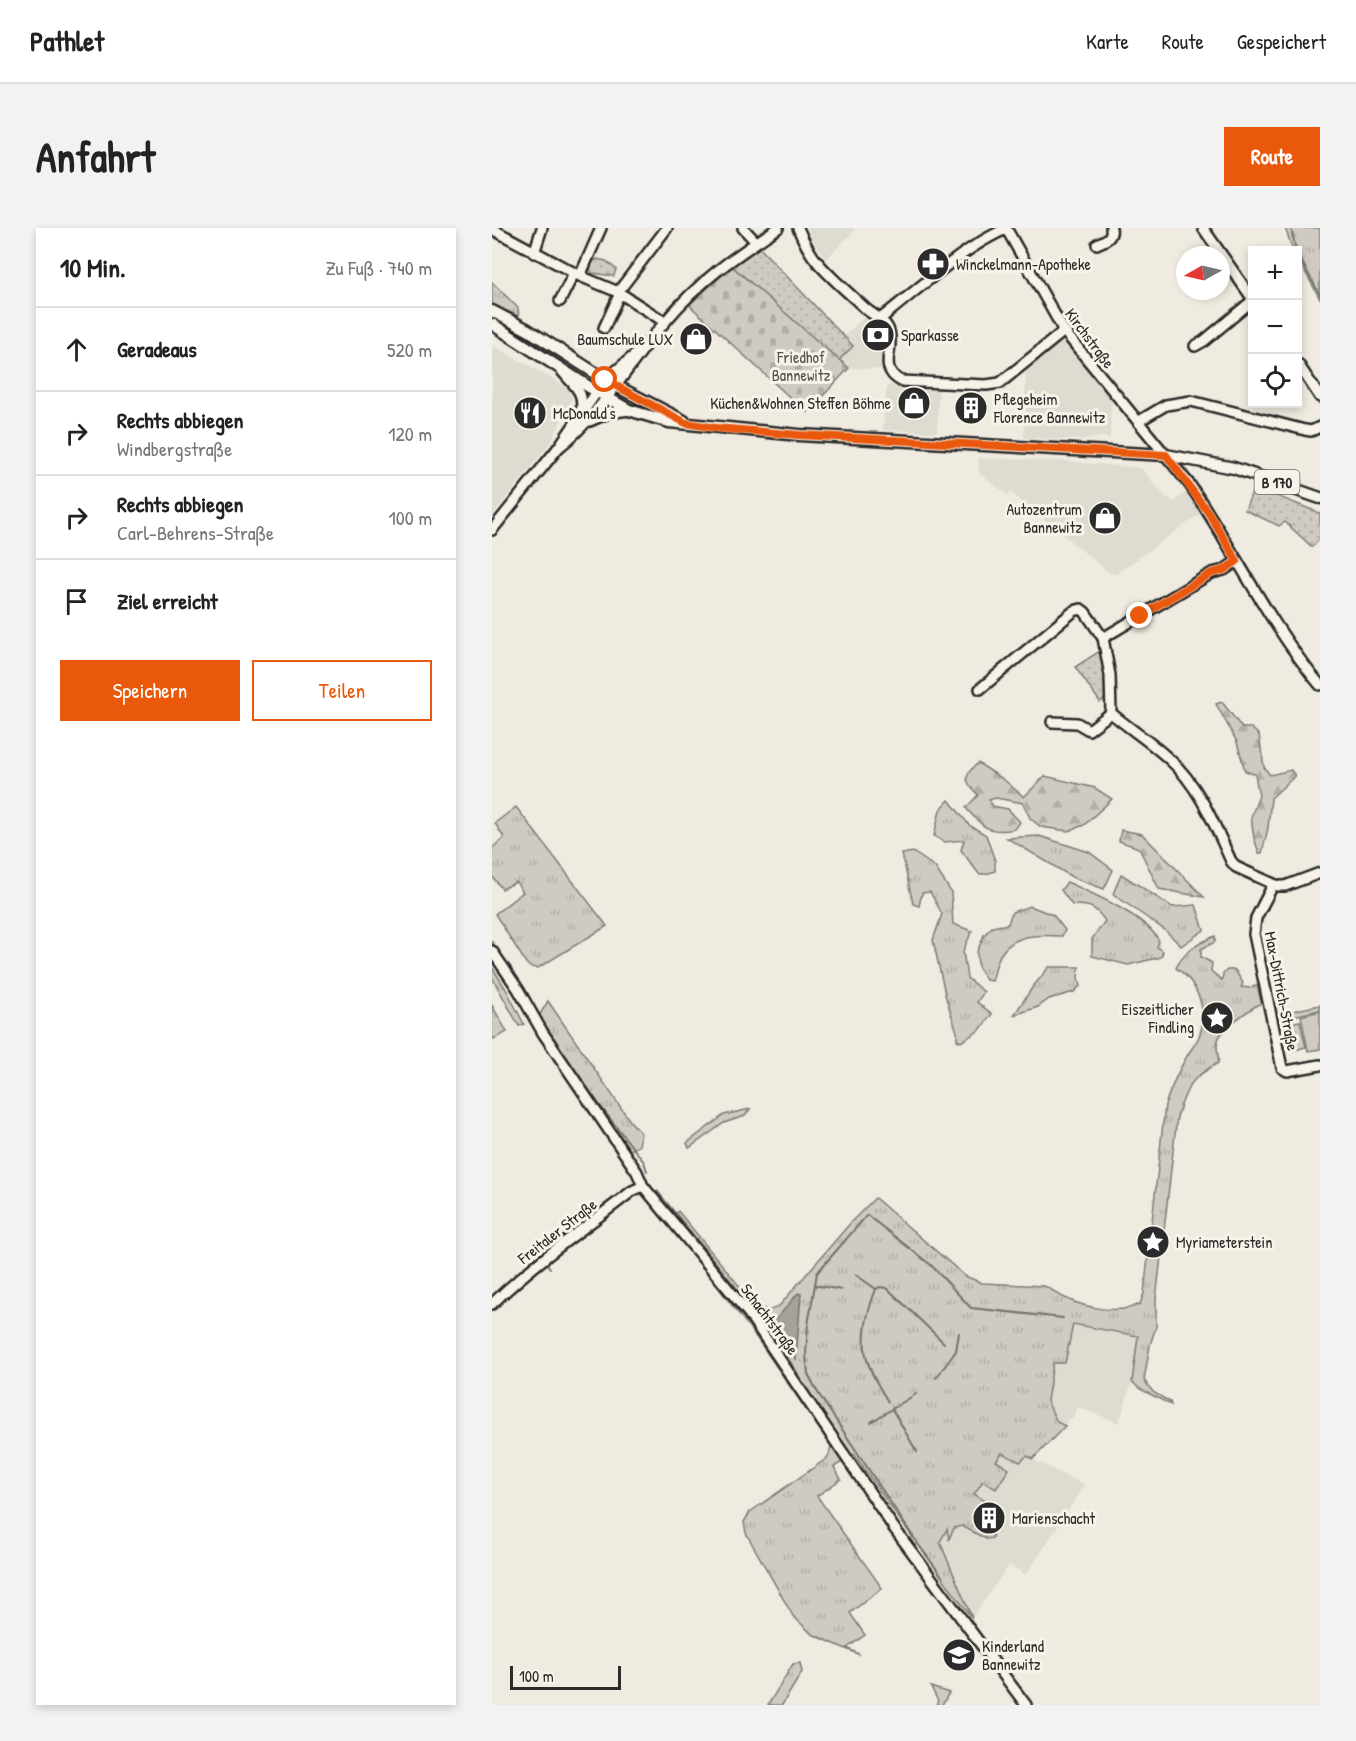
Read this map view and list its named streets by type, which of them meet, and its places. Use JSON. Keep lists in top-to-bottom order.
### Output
{
  "streets": {
    "main road": ["B 170"],
    "street": [
      "Kirchstraße",
      "Max-Dittrich-Straße",
      "Freitaler Straße",
      "Schachtstraße"
    ]
  },
  "crossings": [
    ["Kirchstraße", "B 170"],
    ["Freitaler Straße", "Schachtstraße"]
  ],
  "parks": ["Friedhof Bannewitz"],
  "places": {
    "pharmacy": ["Winckelmann-Apotheke"],
    "bank": ["Sparkasse"],
    "shop": ["Baumschule LUX", "Küchen&Wohnen Steffen Böhme", "Autozentrum Bannewitz"],
    "building": ["Pflegeheim Florence Bannewitz", "Marienschacht"],
    "restaurant": ["McDonald's"],
    "place": ["Eiszeitlicher Findling", "Myriameterstein"],
    "school or university": ["Kinderland Bannewitz"]
  },
  "scale_bar": "100 m",
  "north": "left",
  "page": {
    "header": "Pathlet",
    "nav": ["Karte", "Route", "Gespeichert"],
    "buttons": [
      "Route",
      ["Speichern", "Teilen"]
    ],
    "title": "Anfahrt",
    "heading": ["10 Min.", "Zu Fuß · 740 m"],
    "map_buttons": ["+", "−"],
    "list": [
      ["Geradeaus", "520 m"],
      ["Rechts abbiegen", "Windbergstraße", "120 m"],
      ["Rechts abbiegen", "Carl-Behrens-Straße", "100 m"],
      "Ziel erreicht"
    ],
    "scale": "100 m"
  }
}
